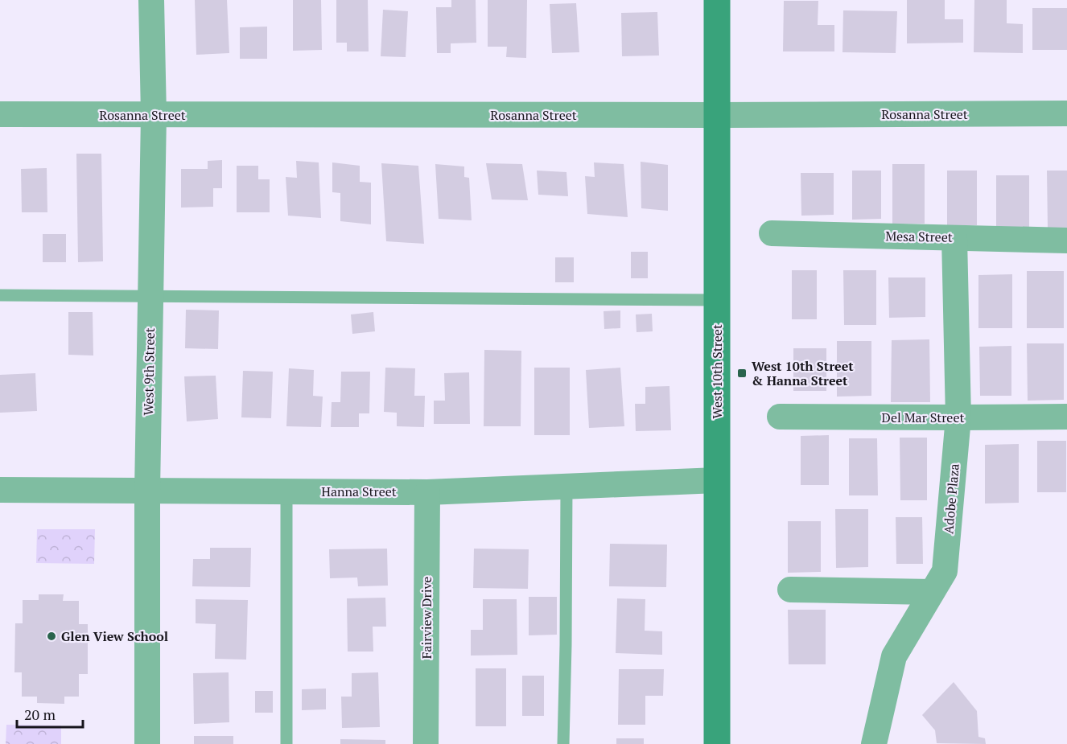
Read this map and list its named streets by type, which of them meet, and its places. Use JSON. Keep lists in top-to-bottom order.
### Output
{
  "streets": {
    "street": [
      "Rosanna Street",
      "Mesa Street",
      "West 9th Street",
      "West 10th Street",
      "Del Mar Street",
      "Hanna Street",
      "Adobe Plaza",
      "Fairview Drive"
    ]
  },
  "crossings": [
    ["Rosanna Street", "West 9th Street"],
    ["Rosanna Street", "West 10th Street"],
    ["Mesa Street", "Adobe Plaza"],
    ["West 9th Street", "Hanna Street"],
    ["West 10th Street", "Hanna Street"],
    ["Del Mar Street", "Adobe Plaza"],
    ["Hanna Street", "Fairview Drive"]
  ],
  "places": {
    "transit": ["West 10th Street & Hanna Street"],
    "other": ["Glen View School"]
  },
  "scale_bar": "20 m"
}
